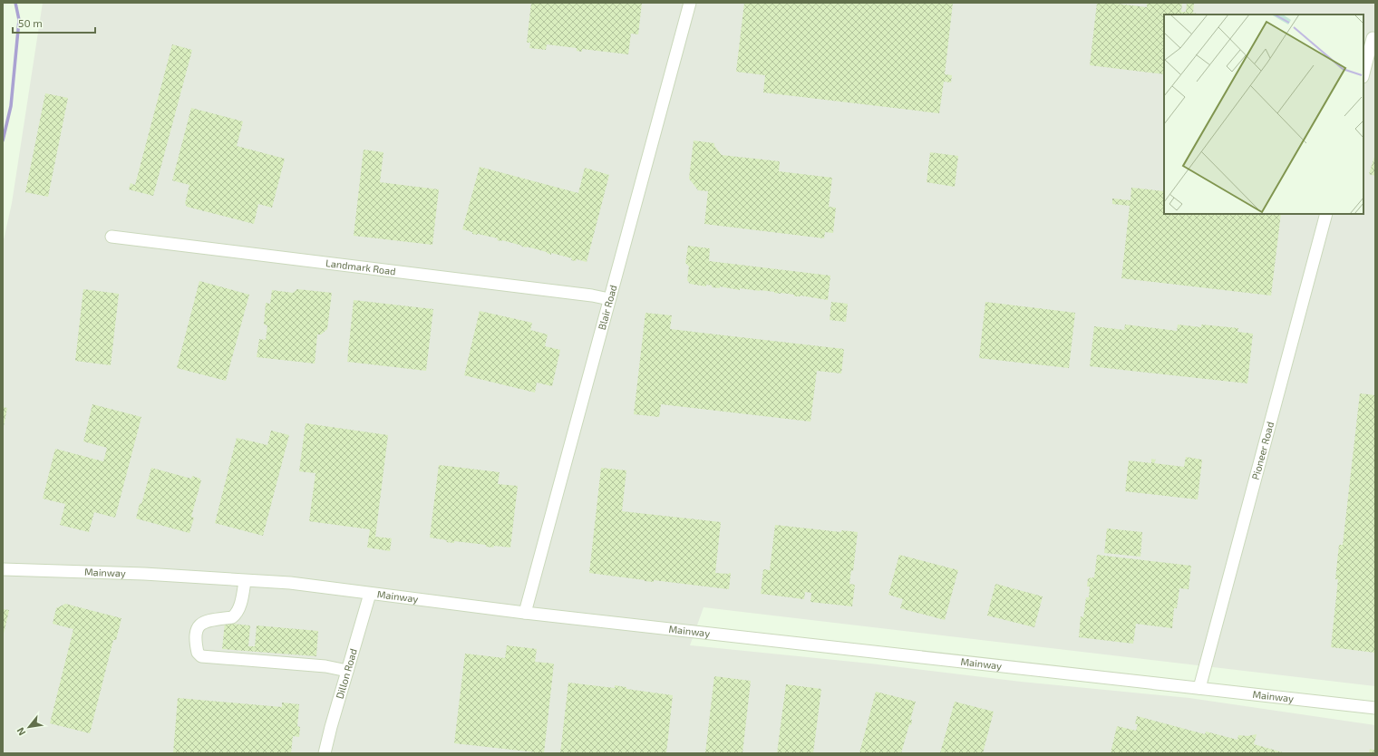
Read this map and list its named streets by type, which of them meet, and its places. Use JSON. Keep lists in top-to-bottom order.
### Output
{
  "streets": {
    "street": [
      "Landmark Road",
      "Blair Road",
      "Pioneer Road",
      "Mainway",
      "Dillon Road"
    ]
  },
  "crossings": [
    ["Landmark Road", "Blair Road"],
    ["Blair Road", "Mainway"],
    ["Pioneer Road", "Mainway"],
    ["Mainway", "Dillon Road"]
  ],
  "scale_bar": "50 m",
  "north": "bottom left"
}
